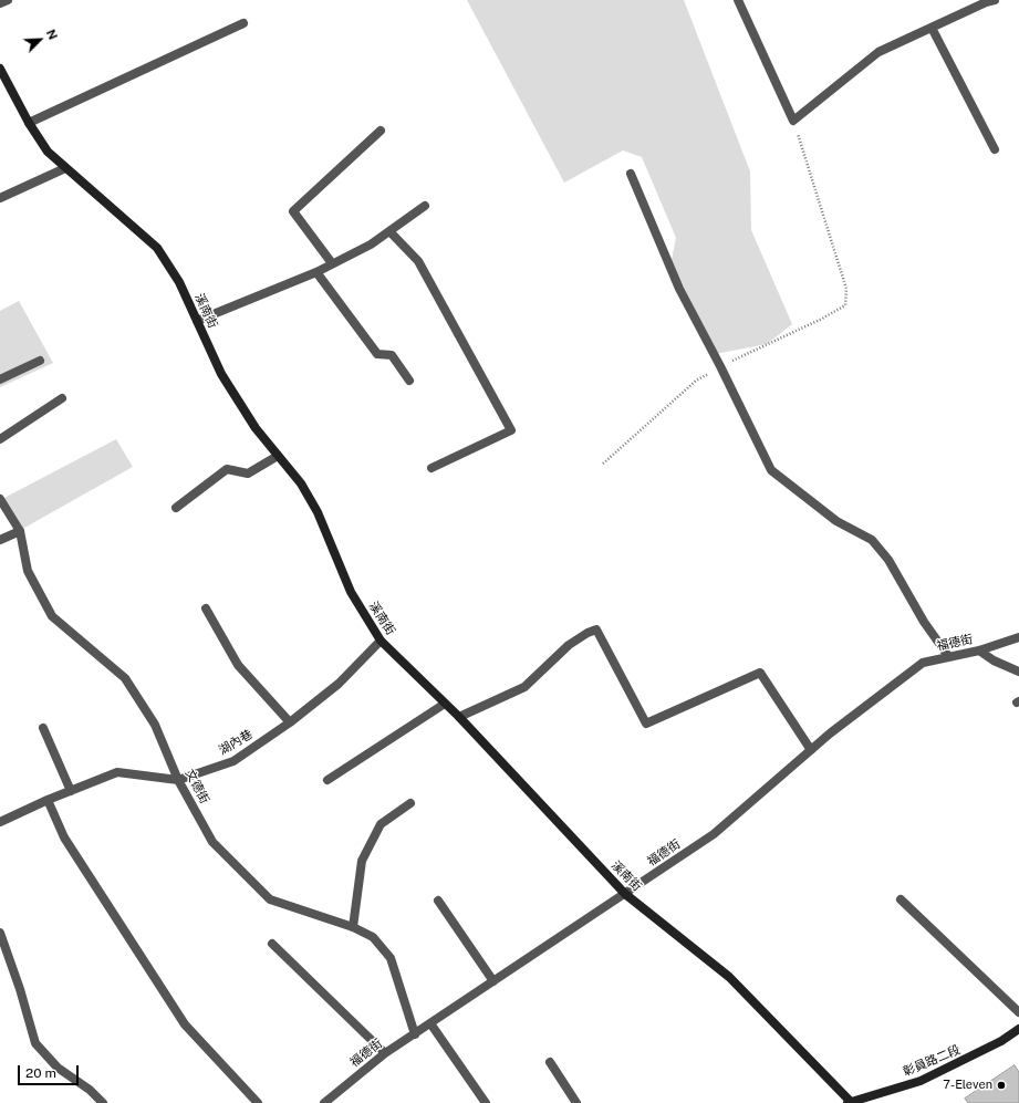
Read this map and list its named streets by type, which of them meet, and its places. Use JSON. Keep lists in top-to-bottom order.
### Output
{
  "streets": {
    "street": [
      "溪南街",
      "福德街",
      "湖內巷",
      "文德街",
      "彰員路二段"
    ]
  },
  "crossings": [
    ["溪南街", "福德街"],
    ["溪南街", "湖內巷"],
    ["溪南街", "彰員路二段"],
    ["福德街", "文德街"],
    ["湖內巷", "文德街"]
  ],
  "places": ["7-Eleven"],
  "scale_bar": "20 m",
  "north": "top right"
}
